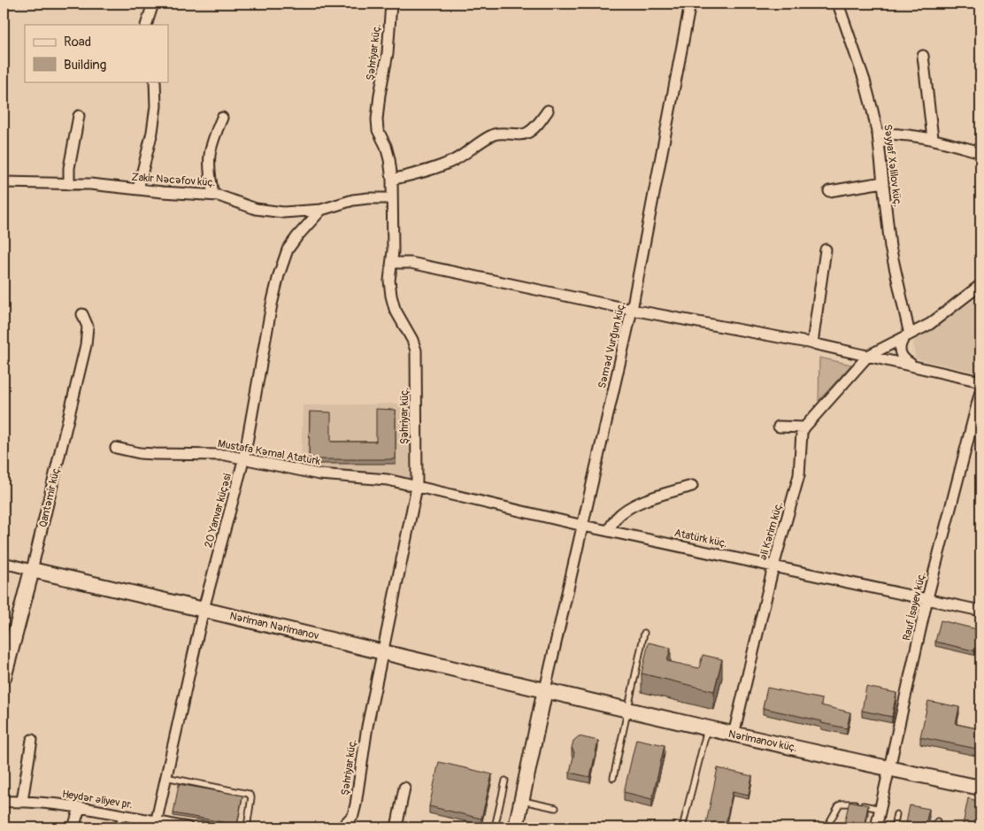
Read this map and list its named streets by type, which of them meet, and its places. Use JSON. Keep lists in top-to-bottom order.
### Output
{
  "streets": {
    "main road": ["Qantəmir küç.", "Nəriman Nərimanov", "Nərimanov küç."],
    "street": [
      "Şəhriyar küç.",
      "Səyyaf Xəlilov küç.",
      "Zakir Nəcəfov küç.",
      "Səməd Vurğun küç.",
      "Mustafa Kəmal Atatürk",
      "20 Yanvar küçəsi",
      "Əli Kərim küç.",
      "Atatürk küç.",
      "Rauf İsayev küç.",
      "Heydər Əliyev pr."
    ]
  },
  "crossings": [
    ["Şəhriyar küç.", "Zakir Nəcəfov küç."],
    ["Şəhriyar küç.", "Mustafa Kəmal Atatürk"],
    ["Şəhriyar küç.", "Atatürk küç."],
    ["Şəhriyar küç.", "Nəriman Nərimanov"],
    ["Zakir Nəcəfov küç.", "20 Yanvar küçəsi"],
    ["Səməd Vurğun küç.", "Atatürk küç."],
    ["Səməd Vurğun küç.", "Nəriman Nərimanov"],
    ["Səməd Vurğun küç.", "Nərimanov küç."],
    ["Mustafa Kəmal Atatürk", "20 Yanvar küçəsi"],
    ["Mustafa Kəmal Atatürk", "Atatürk küç."],
    ["Qantəmir küç.", "Nəriman Nərimanov"],
    ["20 Yanvar küçəsi", "Nəriman Nərimanov"],
    ["20 Yanvar küçəsi", "Heydər Əliyev pr."],
    ["Əli Kərim küç.", "Atatürk küç."],
    ["Əli Kərim küç.", "Nərimanov küç."],
    ["Atatürk küç.", "Rauf İsayev küç."],
    ["Rauf İsayev küç.", "Nərimanov küç."],
    ["Nəriman Nərimanov", "Nərimanov küç."]
  ],
  "legend": ["Road", "Building"]
}
